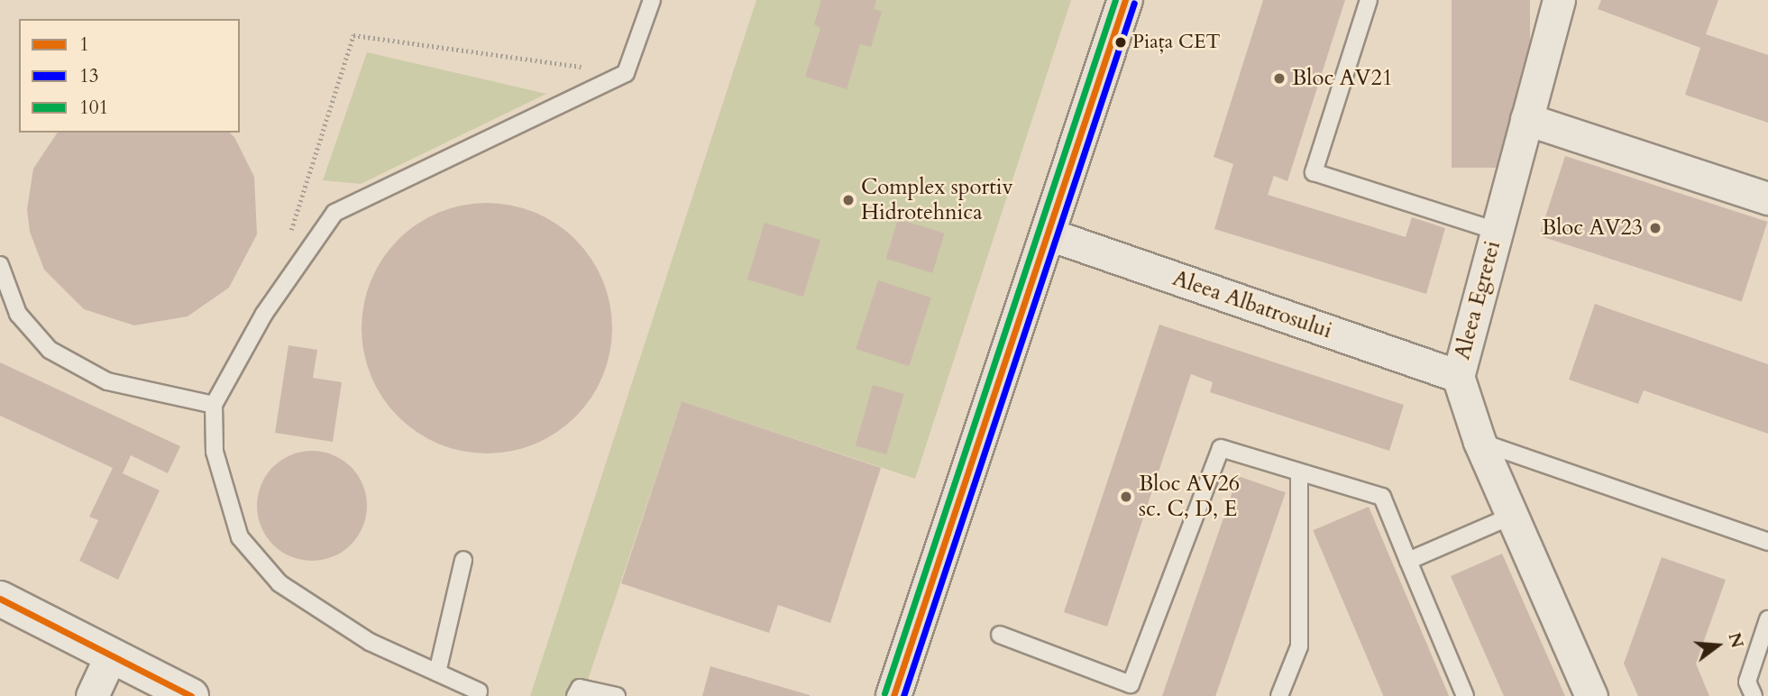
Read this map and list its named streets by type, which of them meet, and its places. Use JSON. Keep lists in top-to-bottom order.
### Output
{
  "streets": {
    "street": ["Aleea Egretei", "Aleea Albatrosului"]
  },
  "crossings": [
    ["Aleea Egretei", "Aleea Albatrosului"]
  ],
  "places": [
    "Piața CET",
    "Bloc AV21",
    "Complex sportiv Hidrotehnica",
    "Bloc AV23",
    "Bloc AV26 sc. C, D, E"
  ],
  "lines": ["transit line 1", "transit line 101", "transit line 13"],
  "legend": ["1", "13", "101"],
  "north": "right"
}
